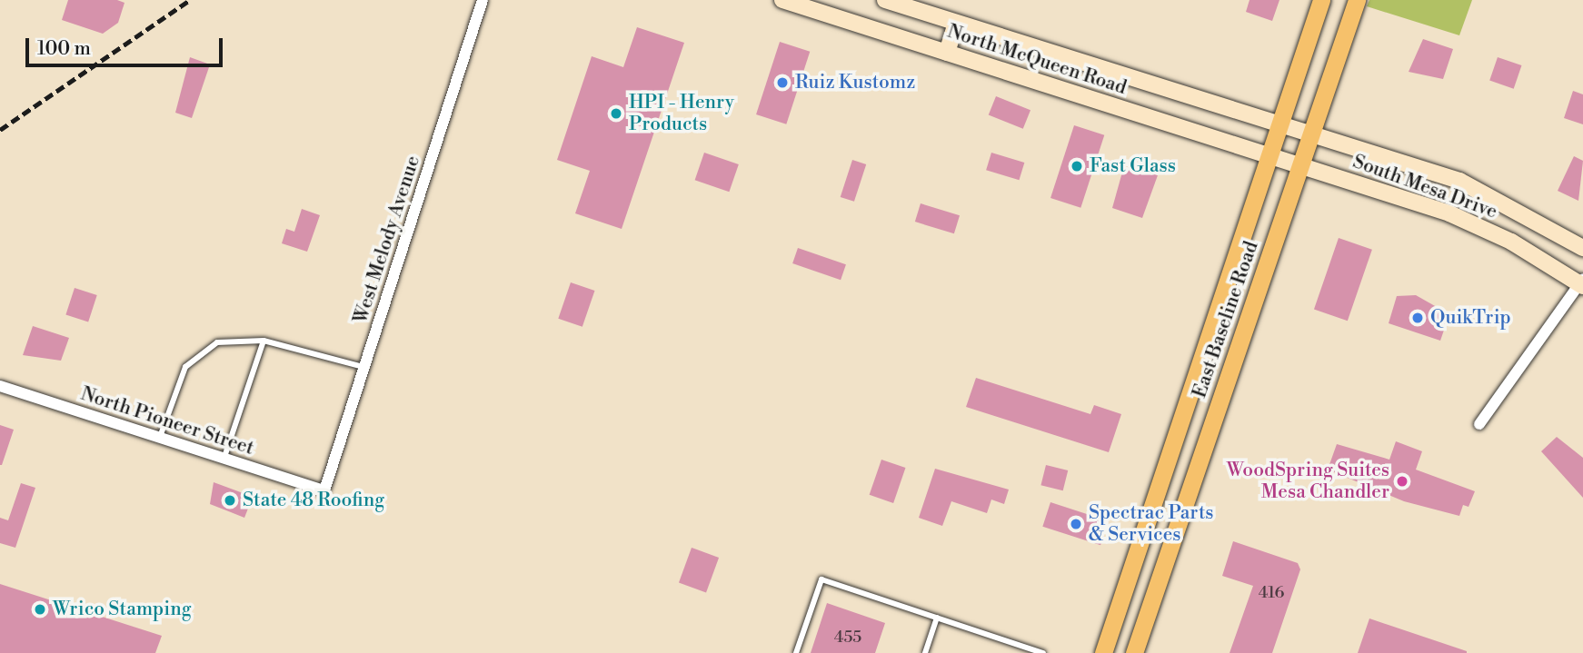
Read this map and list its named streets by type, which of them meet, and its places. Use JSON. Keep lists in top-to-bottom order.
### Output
{
  "streets": {
    "main road": ["North McQueen Road", "South Mesa Drive", "East Baseline Road"],
    "street": ["West Melody Avenue", "North Pioneer Street"]
  },
  "crossings": [
    ["North McQueen Road", "South Mesa Drive"],
    ["North McQueen Road", "East Baseline Road"],
    ["South Mesa Drive", "East Baseline Road"],
    ["West Melody Avenue", "North Pioneer Street"]
  ],
  "places": [
    "Ruiz Kustomz",
    "HPI - Henry Products",
    "Fast Glass",
    "QuikTrip",
    "WoodSpring Suites Mesa Chandler",
    "State 48 Roofing",
    "Spectrac Parts & Services",
    "Wrico Stamping"
  ],
  "house_numbers": ["416", "455"],
  "scale_bar": "100 m"
}
